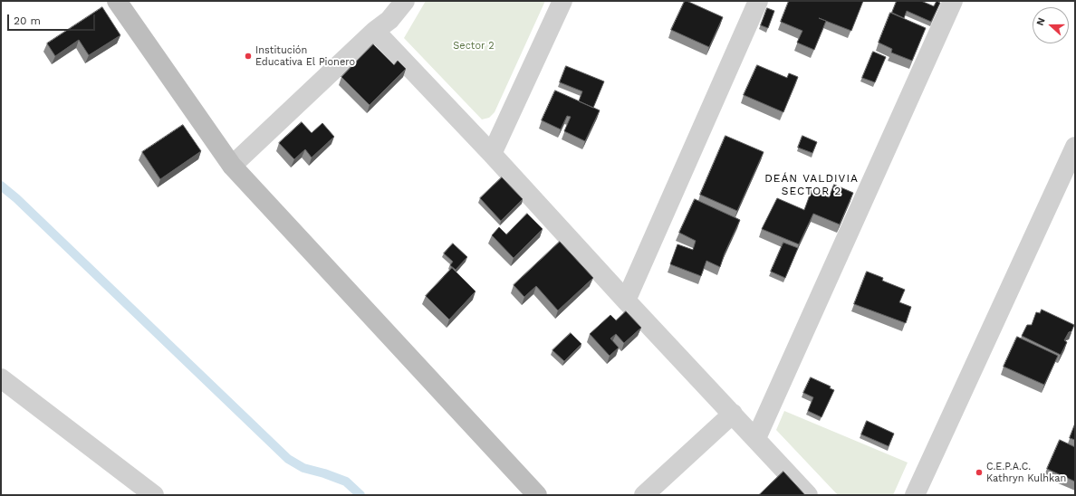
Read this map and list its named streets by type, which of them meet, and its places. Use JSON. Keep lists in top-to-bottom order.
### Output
{
  "districts": ["DEÁN VALDIVIA SECTOR 2"],
  "parks": ["Sector 2"],
  "places": ["Institución Educativa El Pionero", "C.E.P.A.C. Kathryn Kulhkan"],
  "scale_bar": "20 m",
  "north": "left"
}
